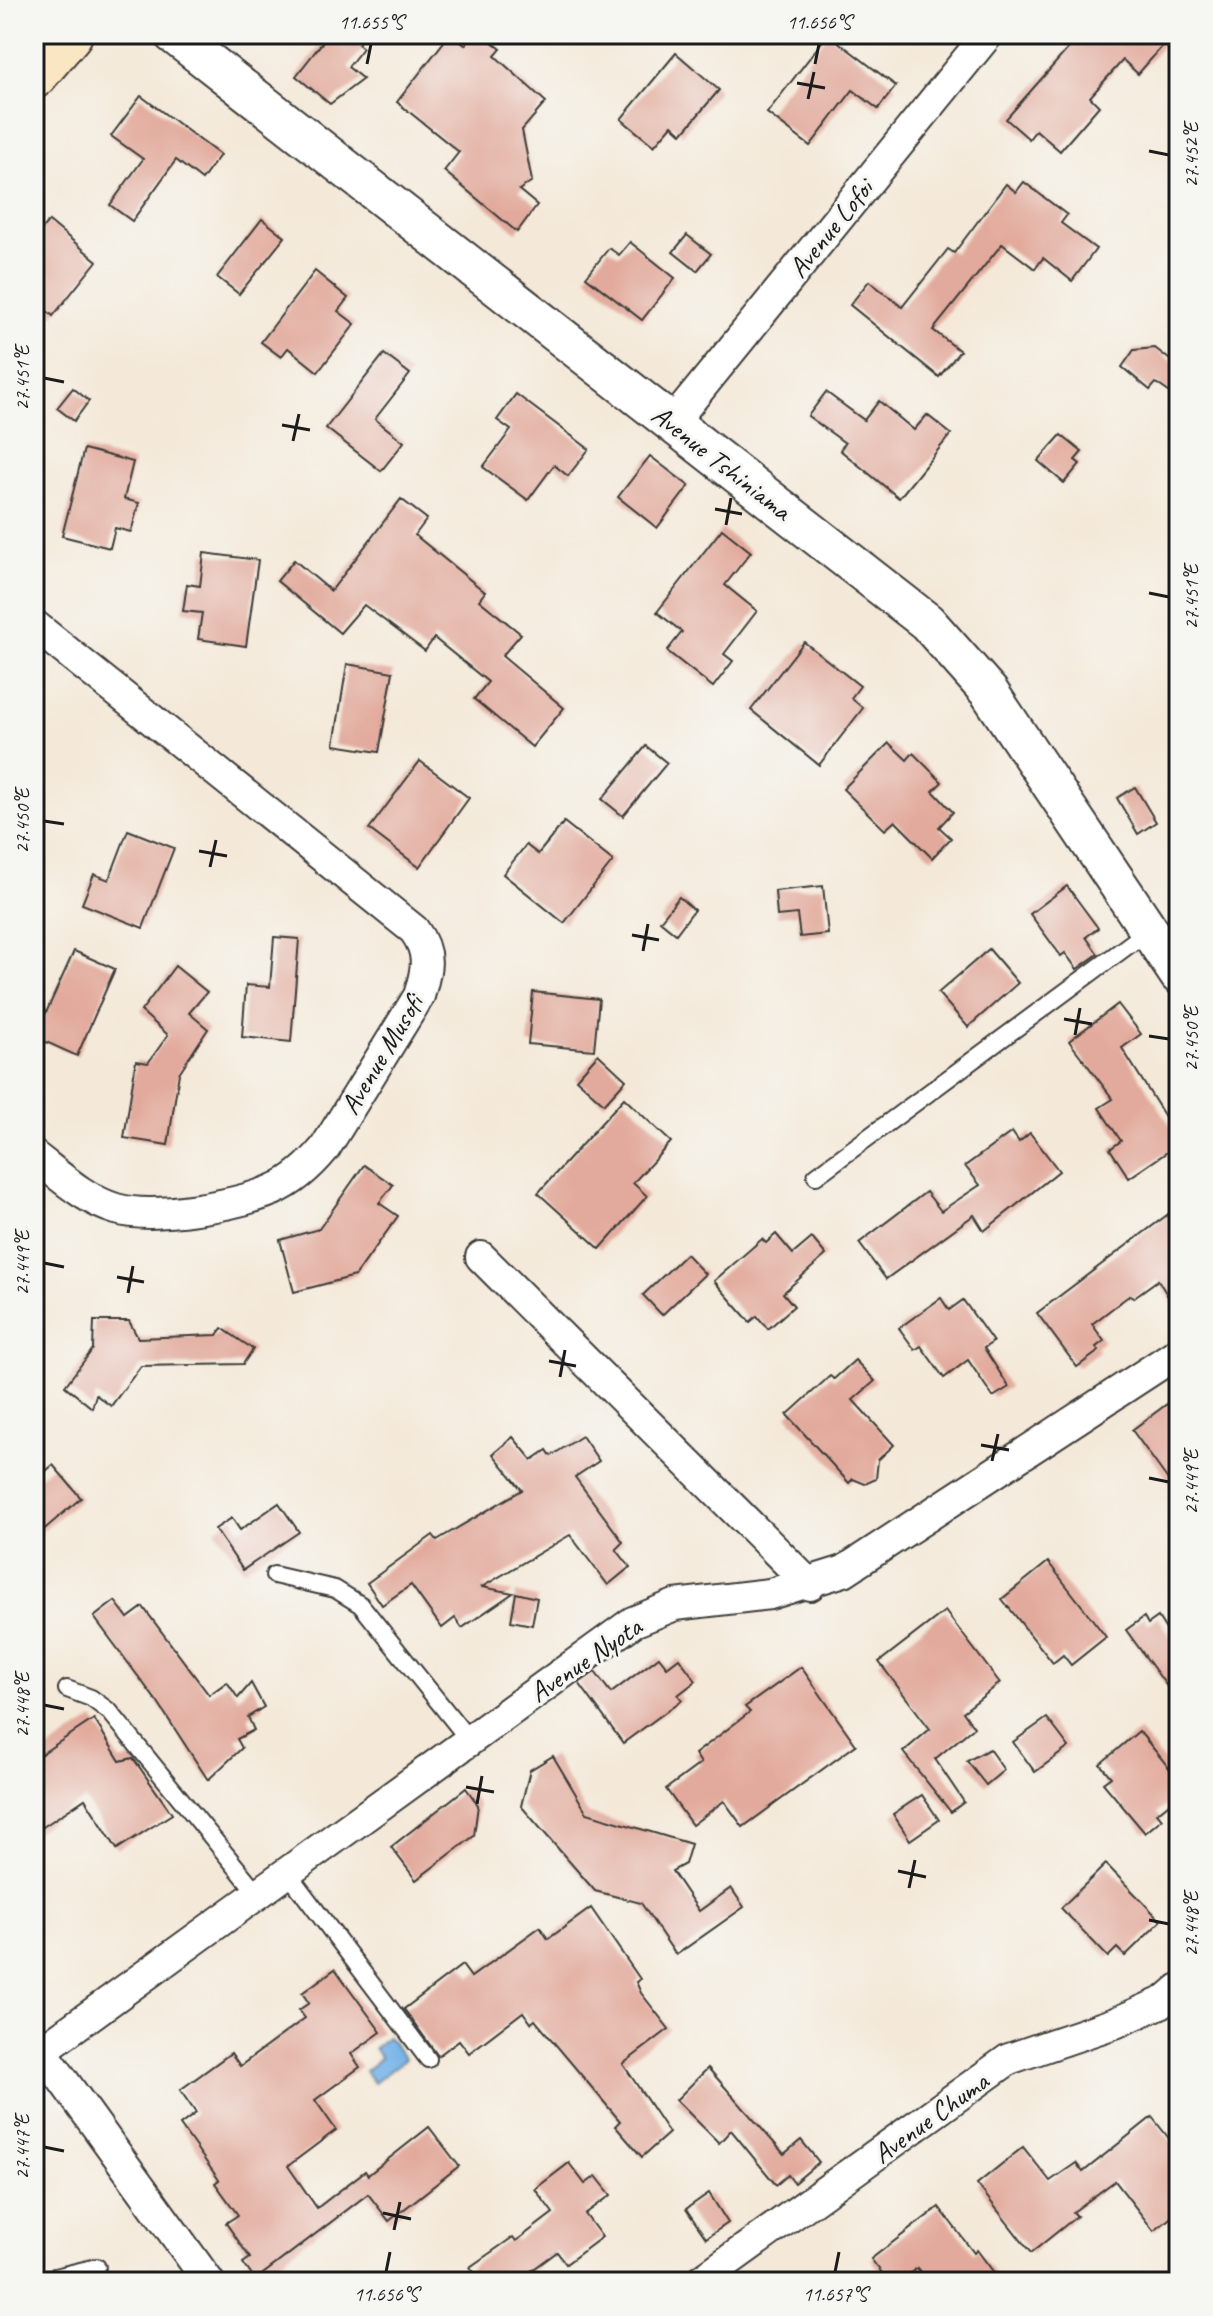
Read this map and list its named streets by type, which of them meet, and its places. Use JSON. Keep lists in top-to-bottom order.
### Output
{
  "streets": {
    "street": [
      "Avenue Lofoi",
      "Avenue Tshiniama",
      "Avenue Musofi",
      "Avenue Nyota",
      "Avenue Chuma"
    ]
  },
  "crossings": [
    ["Avenue Lofoi", "Avenue Tshiniama"]
  ],
  "coordinates": [
    "11.655°S",
    "11.656°S",
    "27.452°E",
    "27.451°E",
    "27.450°E",
    "27.449°E",
    "27.448°E",
    "27.447°E",
    "11.657°S"
  ]
}
